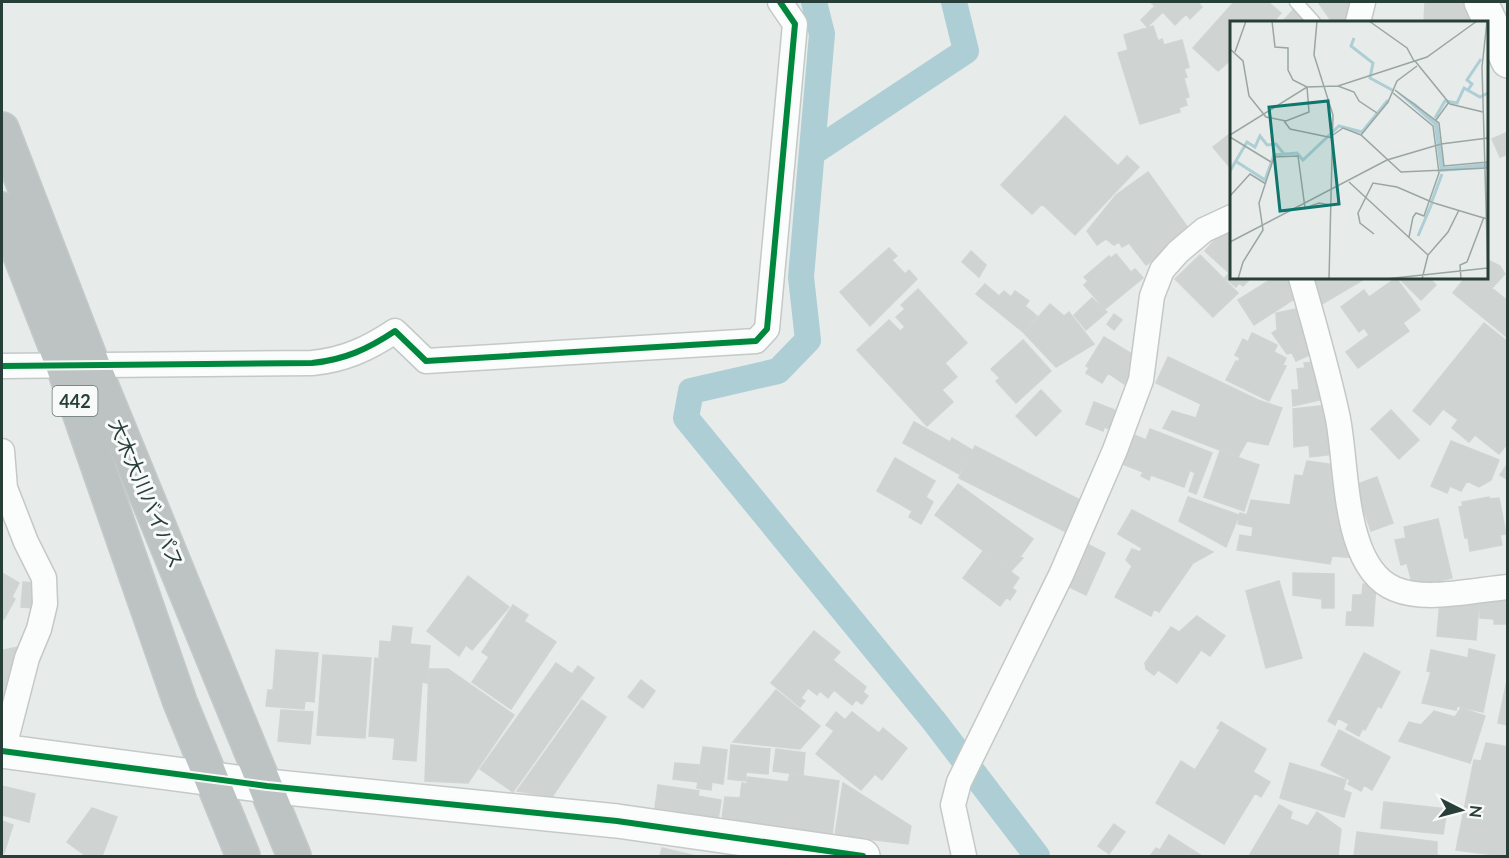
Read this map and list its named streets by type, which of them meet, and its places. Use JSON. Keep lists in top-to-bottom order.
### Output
{
  "streets": {
    "highway": ["442", "大木大川バイパス"]
  },
  "north": "right"
}
